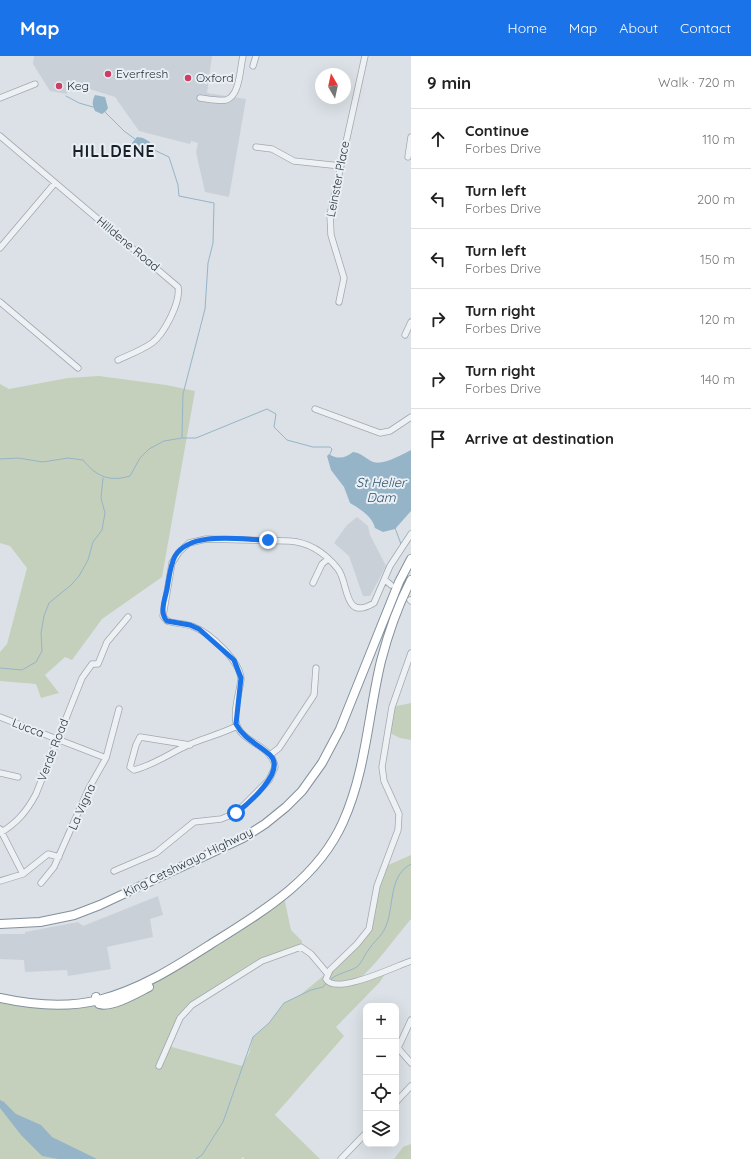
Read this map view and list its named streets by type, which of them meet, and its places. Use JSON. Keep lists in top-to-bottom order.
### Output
{
  "streets": {
    "highway": ["King Cetshwayo Highway"],
    "street": [
      "Leinster Place",
      "Hilldene Road",
      "Lucca",
      "Verde Road",
      "La Vigna"
    ]
  },
  "crossings": [
    ["Lucca", "Verde Road"]
  ],
  "districts": ["HILLDENE"],
  "water": ["St Helier Dam"],
  "places": ["Everfresh", "Oxford", "Keg"],
  "north": "top",
  "page": {
    "header": "Map",
    "nav": [
      "Home",
      "Map",
      "About",
      "Contact"
    ],
    "heading": ["9 min", "Walk · 720 m"],
    "list": [
      ["Continue", "Forbes Drive", "110 m"],
      ["Turn left", "Forbes Drive", "200 m"],
      ["Turn left", "Forbes Drive", "150 m"],
      ["Turn right", "Forbes Drive", "120 m"],
      ["Turn right", "Forbes Drive", "140 m"],
      "Arrive at destination"
    ],
    "map_buttons": ["+", "−"]
  }
}
